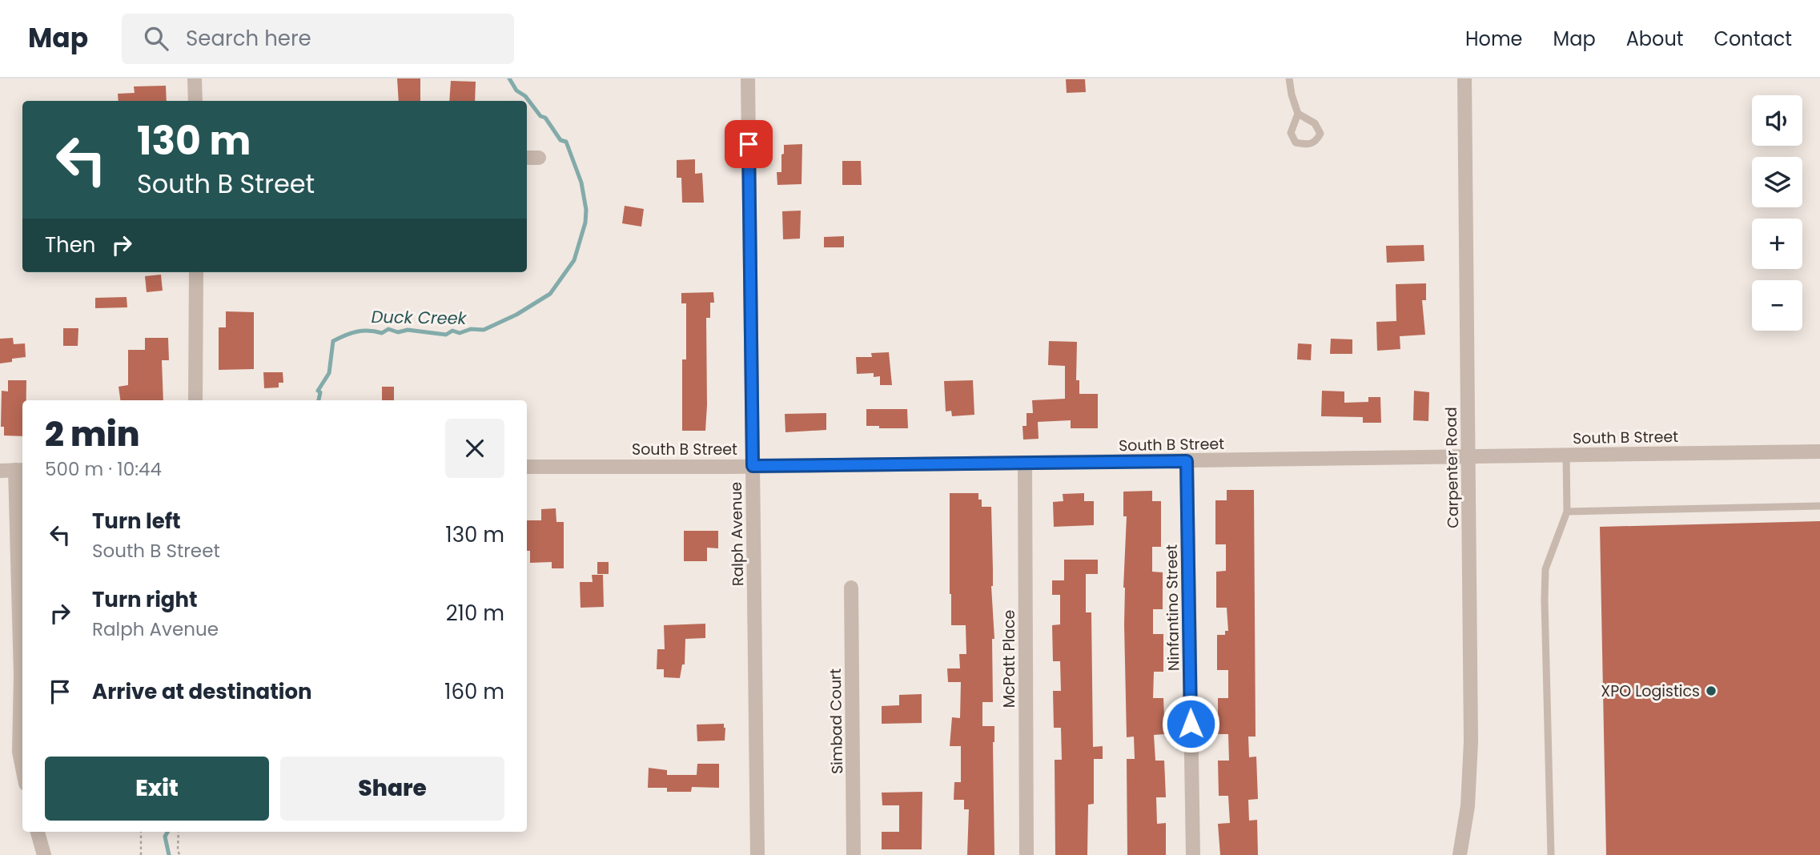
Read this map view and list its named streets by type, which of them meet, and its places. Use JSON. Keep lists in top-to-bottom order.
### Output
{
  "streets": {
    "street": [
      "South B Street",
      "Carpenter Road",
      "Ralph Avenue",
      "Ninfantino Street",
      "McPatt Place",
      "Simbad Court"
    ]
  },
  "crossings": [
    ["South B Street", "Carpenter Road"],
    ["South B Street", "Ralph Avenue"],
    ["South B Street", "Ninfantino Street"],
    ["South B Street", "McPatt Place"]
  ],
  "water": ["Duck Creek"],
  "places": ["XPO Logistics"],
  "page": {
    "header": "Map",
    "search": "Search here",
    "nav": [
      "Home",
      "Map",
      "About",
      "Contact"
    ],
    "map_buttons": ["+", "−"],
    "turn": ["130 m", "South B Street"],
    "then": "Then",
    "heading": ["2 min", "500 m · 10:44"],
    "list": [
      {
        "name": "Turn left",
        "note": "South B Street",
        "value": "130 m"
      },
      {
        "name": "Turn right",
        "note": "Ralph Avenue",
        "value": "210 m"
      },
      {
        "name": "Arrive at destination",
        "value": "160 m"
      }
    ],
    "buttons": ["Exit", "Share"]
  }
}
